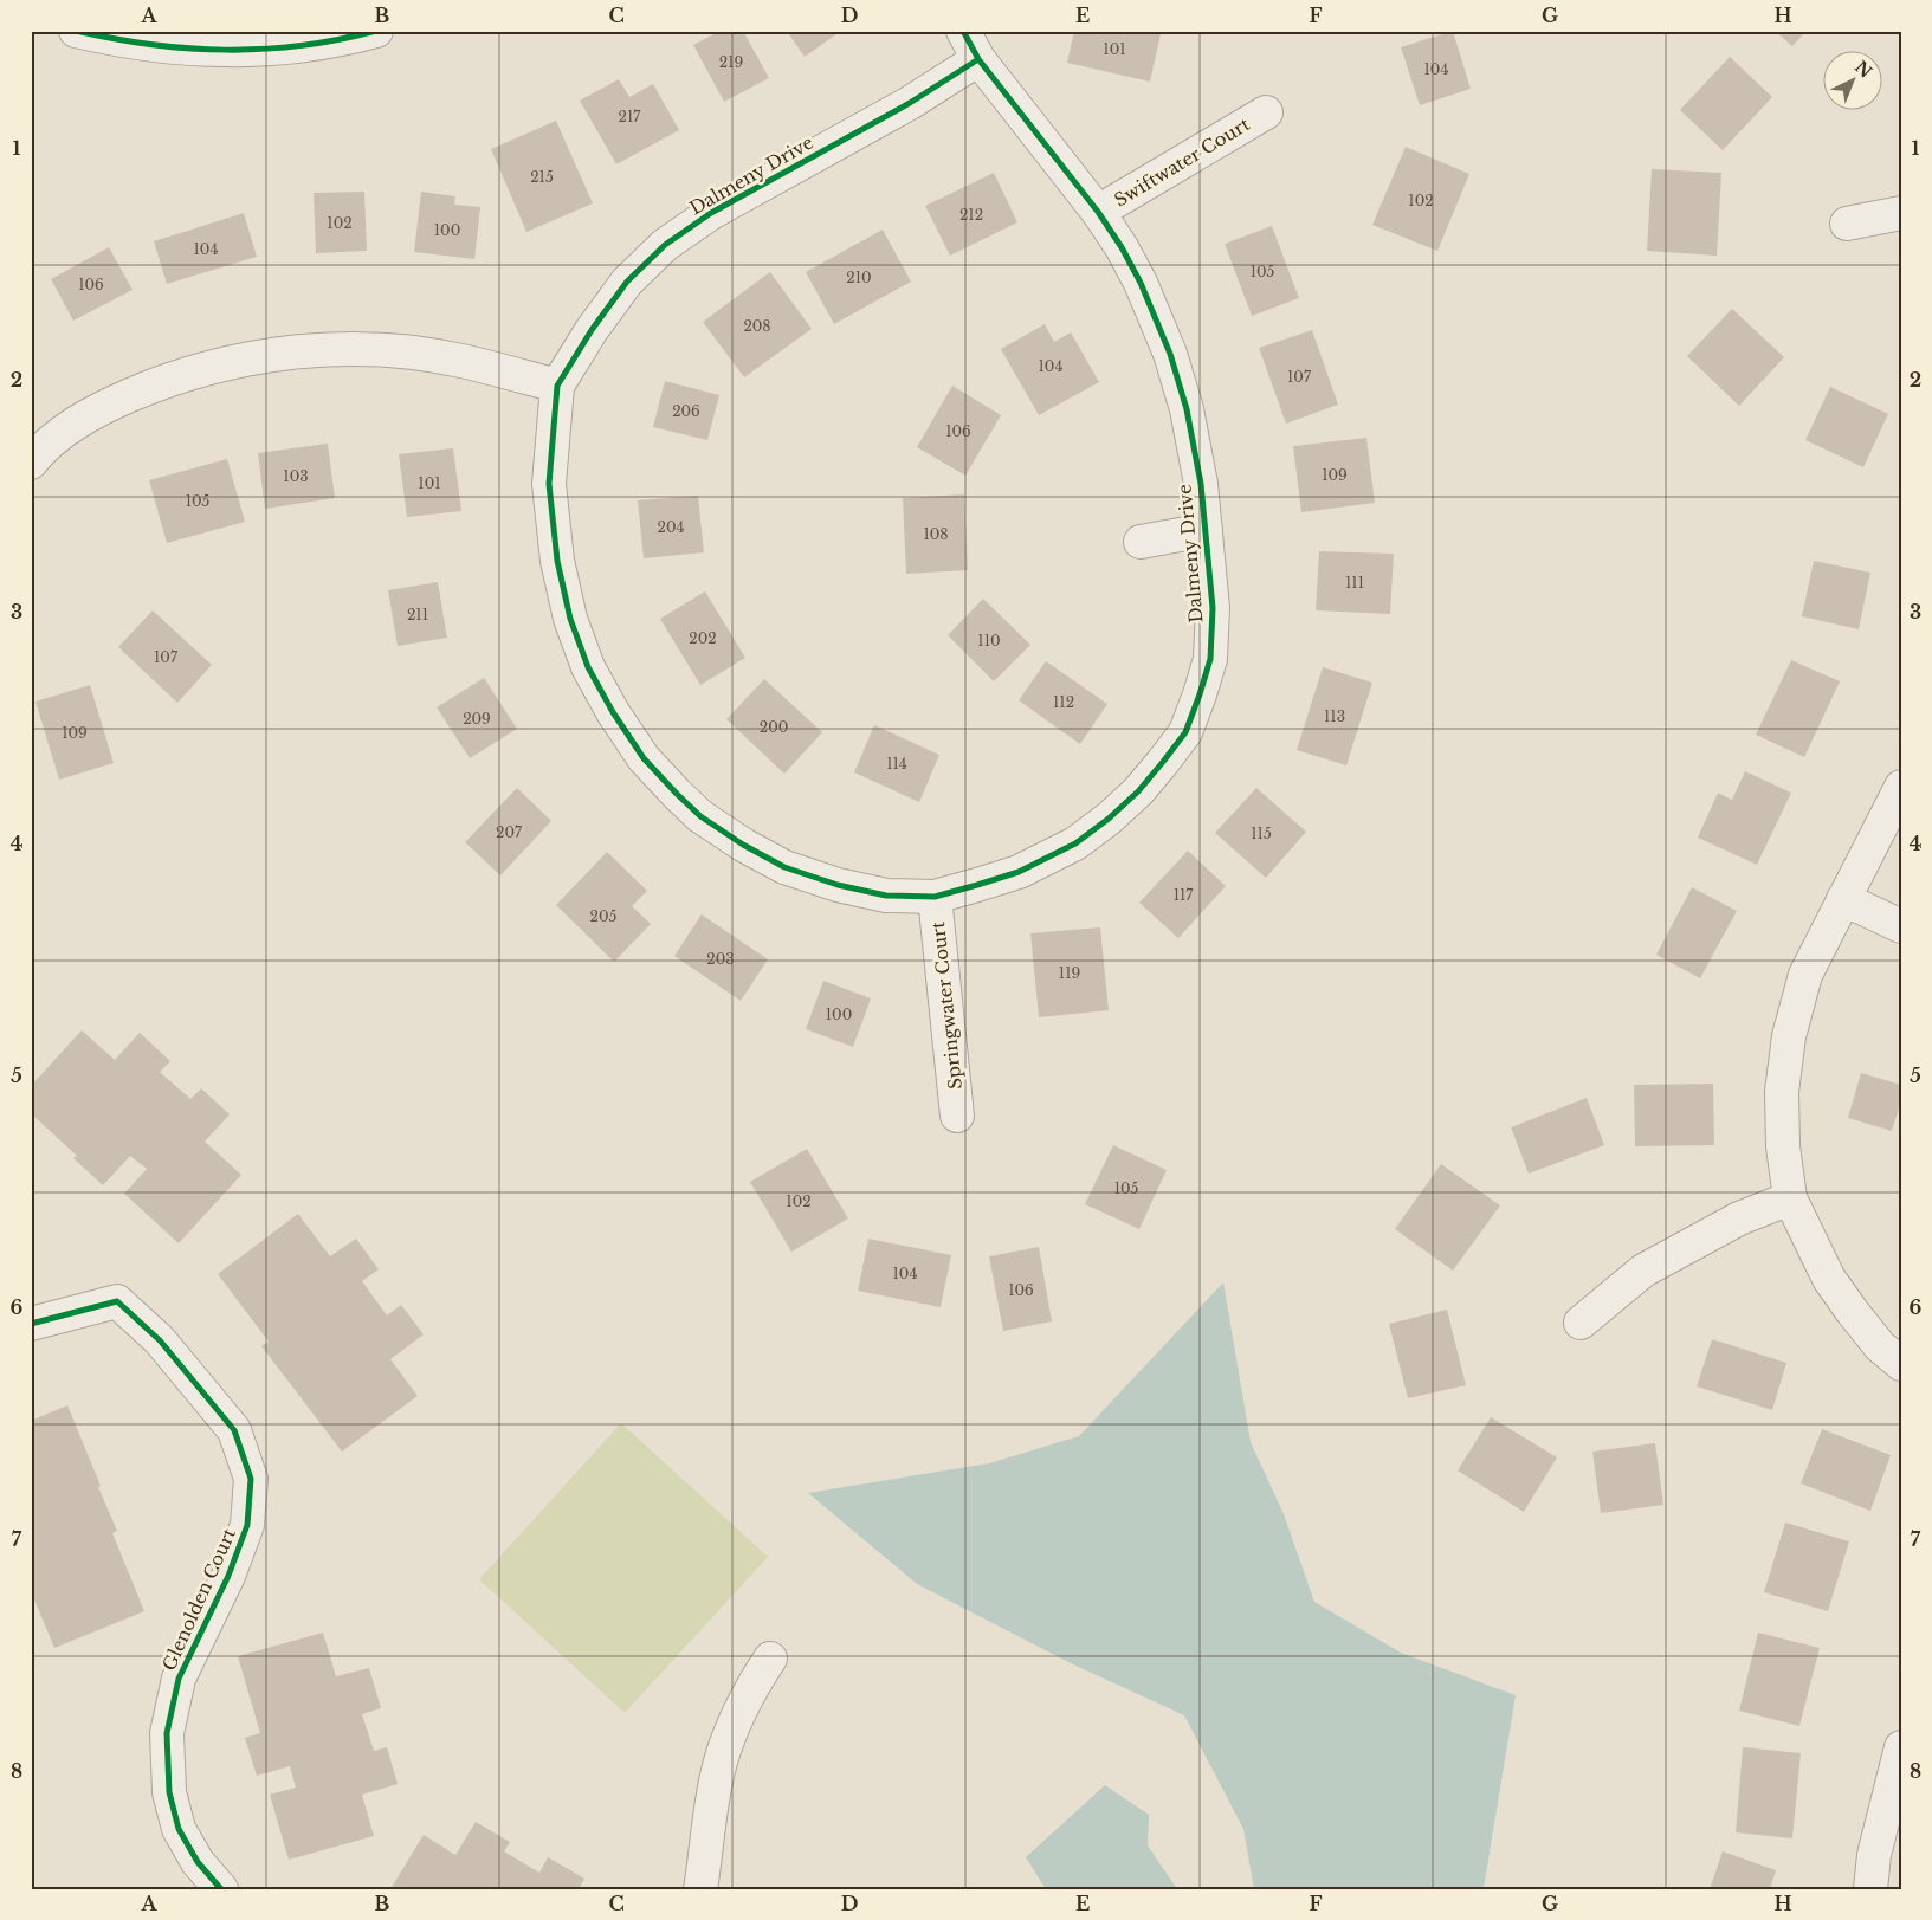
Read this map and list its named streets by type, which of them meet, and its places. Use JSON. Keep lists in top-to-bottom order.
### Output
{
  "streets": {
    "street": [
      "Swiftwater Court",
      "Dalmeny Drive",
      "Springwater Court",
      "Glenolden Court"
    ]
  },
  "crossings": [
    ["Swiftwater Court", "Dalmeny Drive"],
    ["Dalmeny Drive", "Springwater Court"]
  ],
  "house_numbers": [
    "101",
    "219",
    "104",
    "217",
    "215",
    "102",
    "212",
    "102",
    "100",
    "104",
    "105",
    "210",
    "106",
    "208",
    "104",
    "107",
    "206",
    "106",
    "109",
    "103",
    "101",
    "105",
    "204",
    "108",
    "111",
    "211",
    "202",
    "110",
    "107",
    "112",
    "113",
    "209",
    "200",
    "109",
    "114",
    "207",
    "115",
    "117",
    "205",
    "203",
    "119",
    "100",
    "105",
    "102",
    "104",
    "106"
  ],
  "north": "top right",
  "grid": {
    "columns": [
      "A",
      "B",
      "C",
      "D",
      "E",
      "F",
      "G",
      "H"
    ],
    "rows": [
      "1",
      "2",
      "3",
      "4",
      "5",
      "6",
      "7",
      "8"
    ]
  }
}
